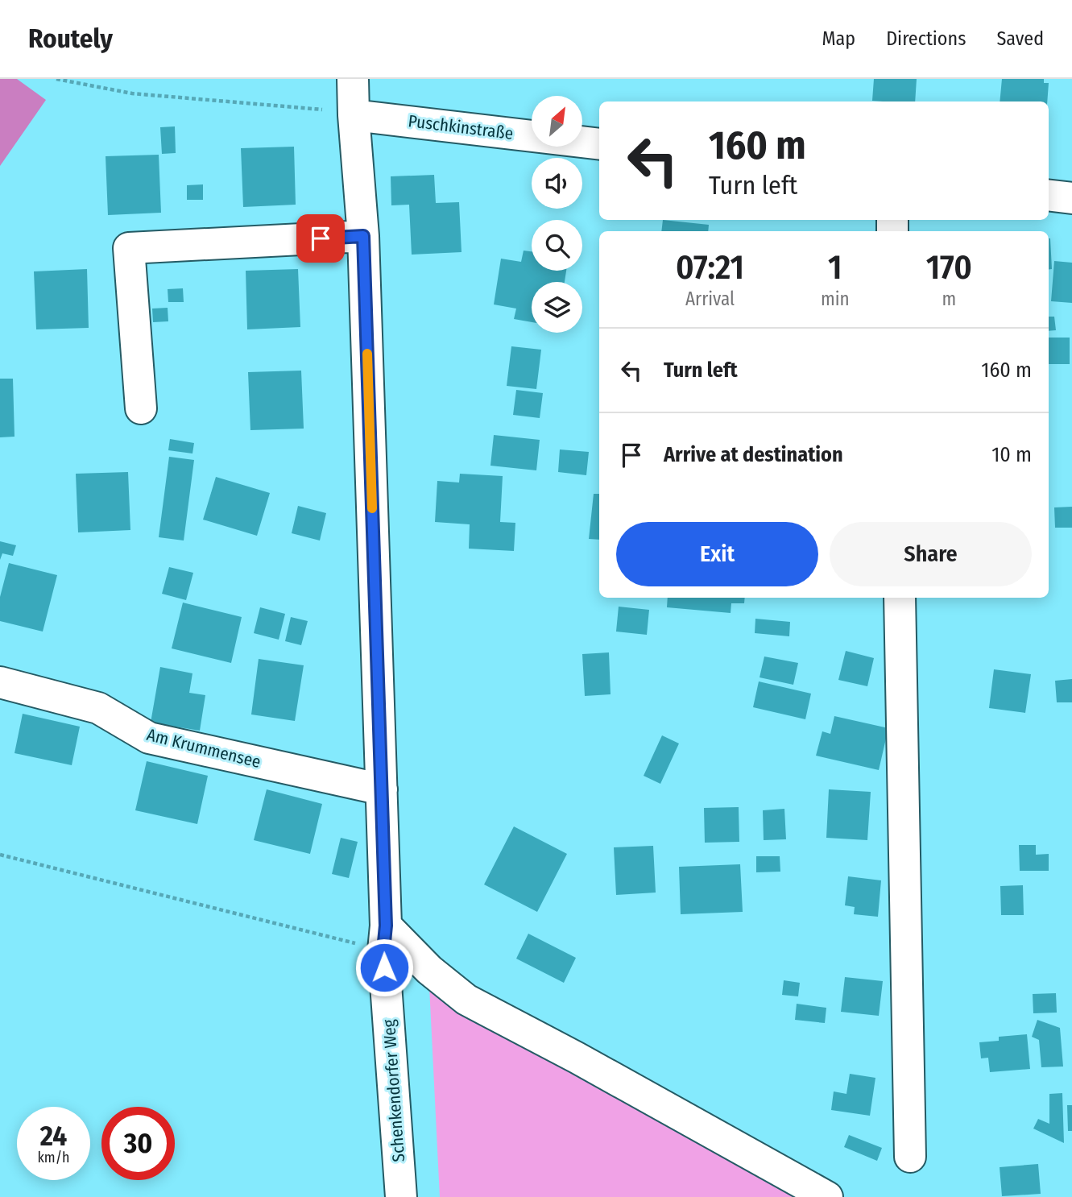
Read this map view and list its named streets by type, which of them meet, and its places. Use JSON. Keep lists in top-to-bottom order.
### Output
{
  "streets": {
    "street": ["Puschkinstraße", "Am Krummensee", "Schenkendorfer Weg"]
  },
  "north": "top right",
  "page": {
    "header": "Routely",
    "nav": ["Map", "Directions", "Saved"],
    "turn": ["160 m", "Turn left"],
    "eta": [
      "07:21",
      "Arrival",
      "1",
      "min",
      "170",
      "m"
    ],
    "list": [
      {
        "name": "Turn left",
        "value": "160 m"
      },
      {
        "name": "Arrive at destination",
        "value": "10 m"
      }
    ],
    "buttons": ["Exit", "Share"],
    "speed": "24 km/h",
    "limit": "30"
  }
}
